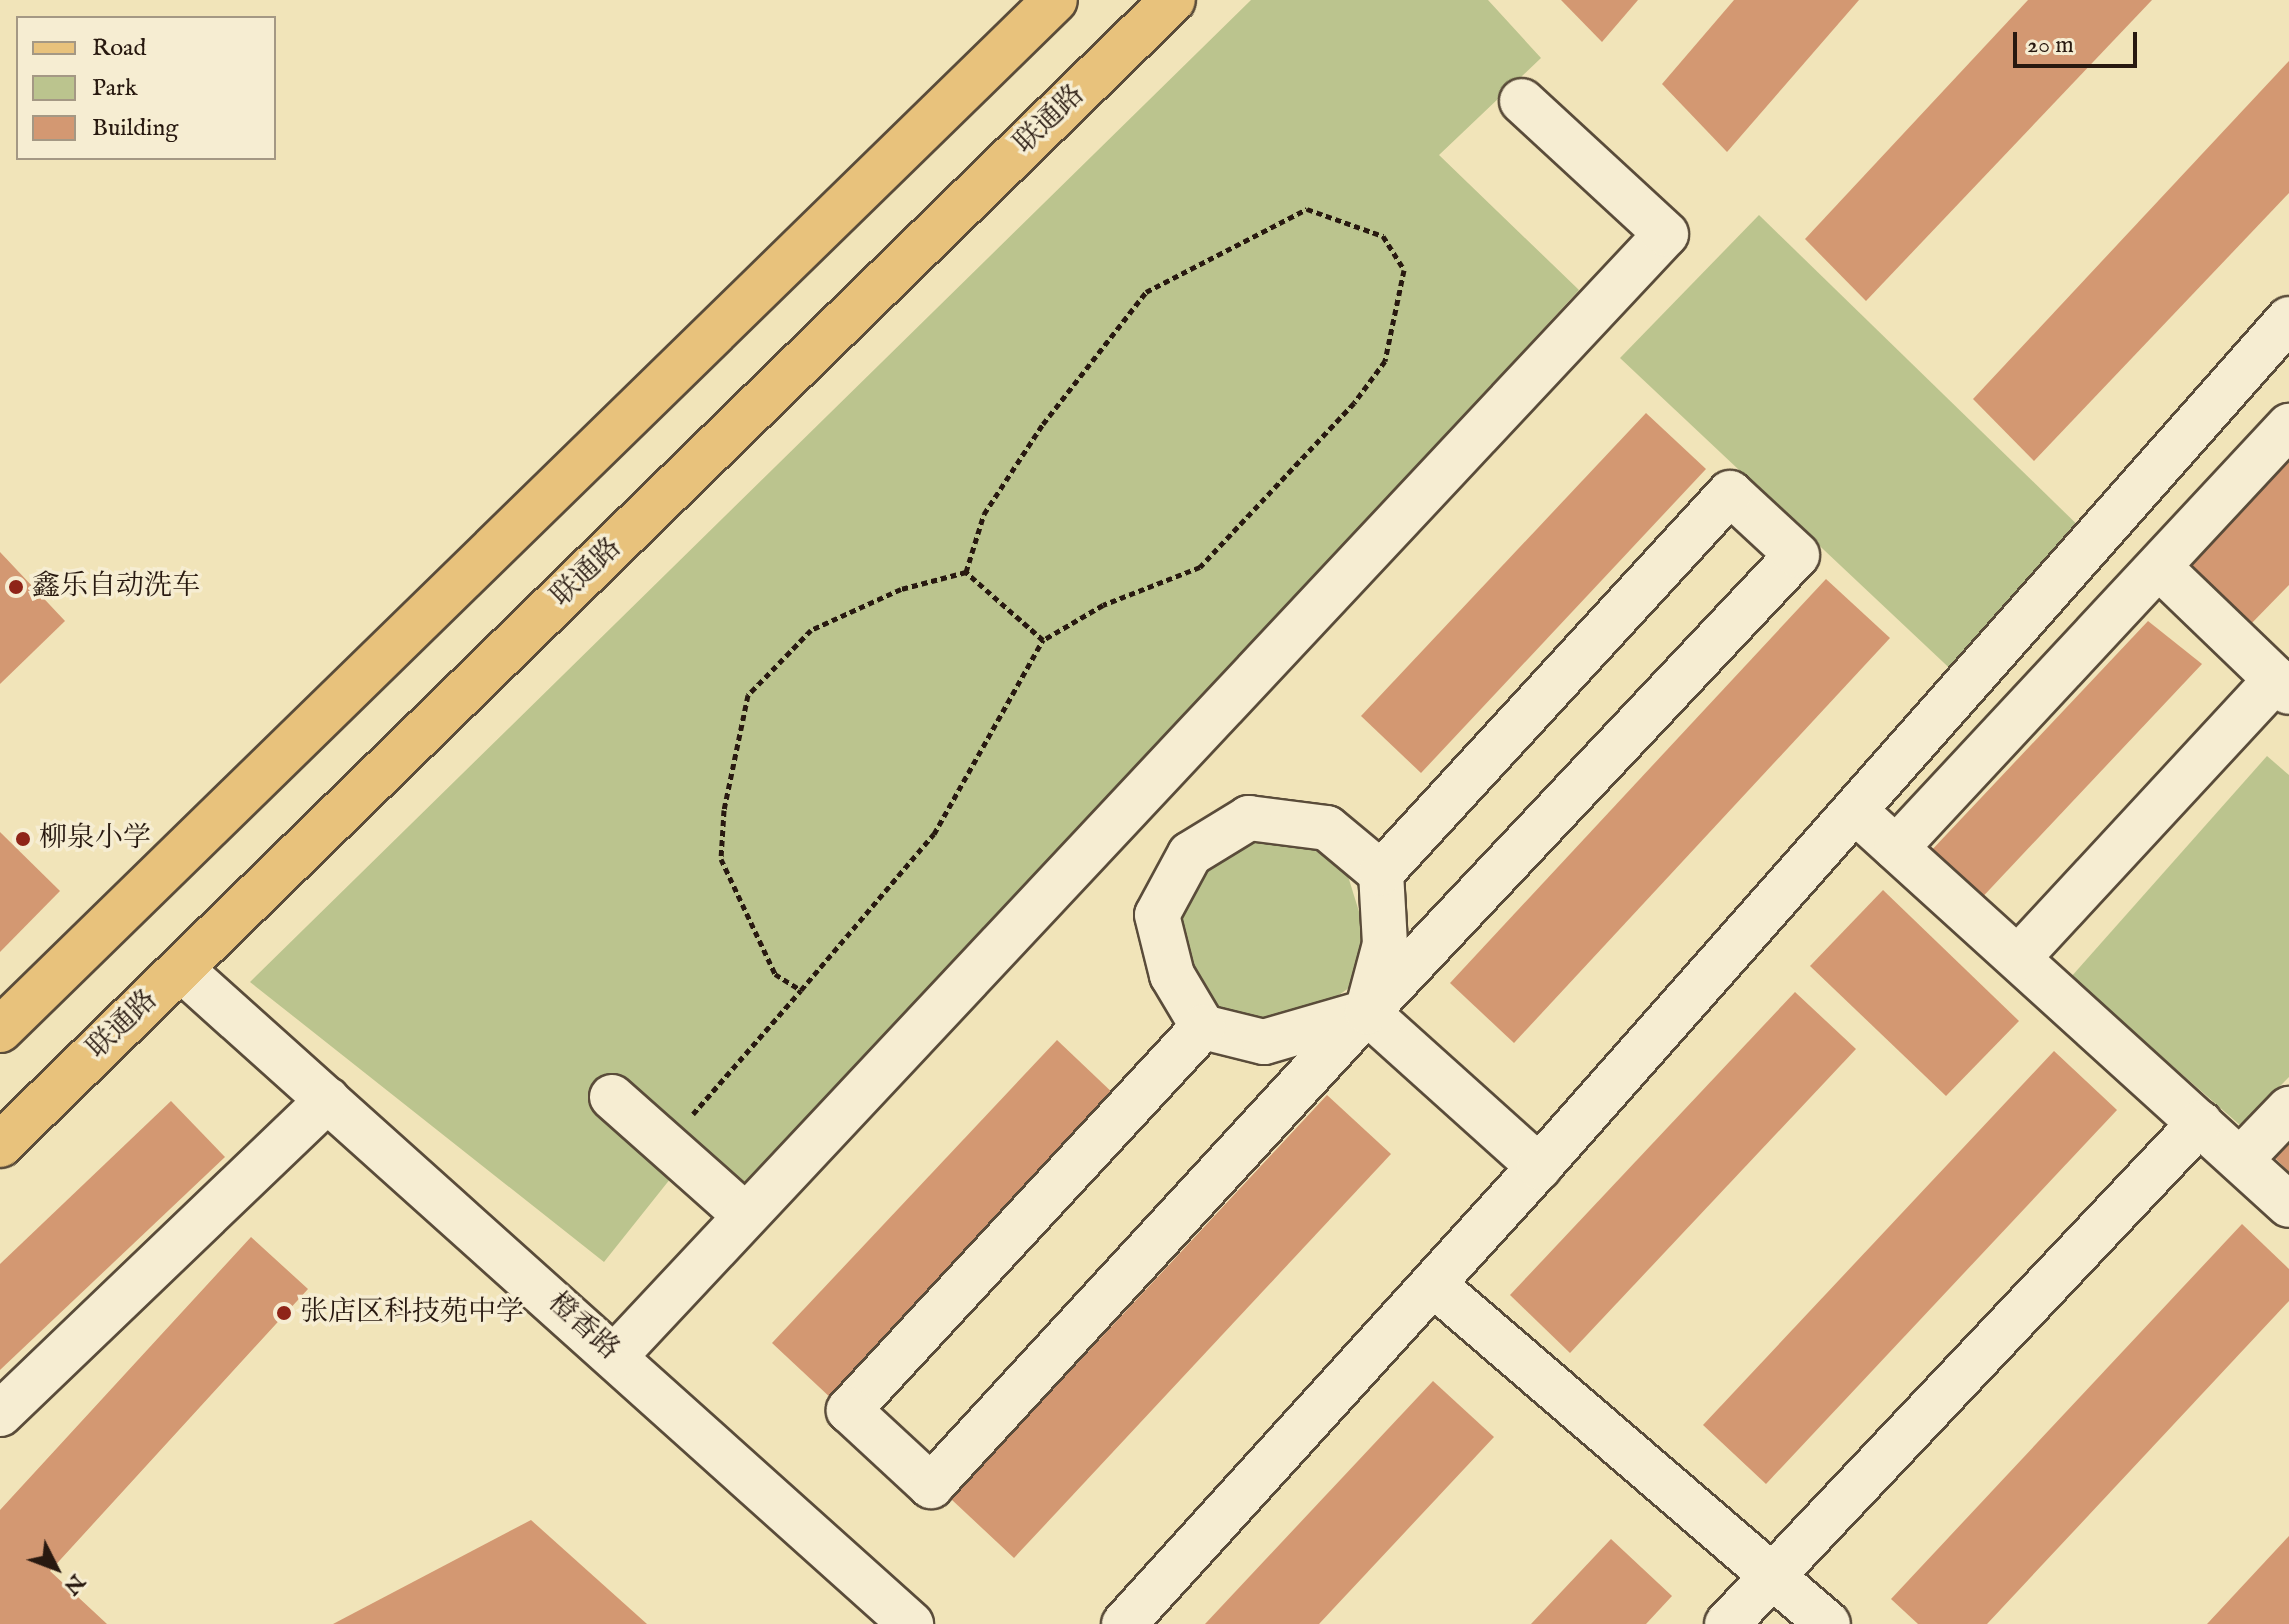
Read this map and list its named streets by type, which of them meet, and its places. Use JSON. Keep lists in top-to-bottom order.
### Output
{
  "streets": {
    "main road": ["联通路"],
    "street": ["橙香路"]
  },
  "crossings": [
    ["联通路", "橙香路"]
  ],
  "places": ["鑫乐自动洗车", "柳泉小学", "张店区科技苑中学"],
  "legend": ["Road", "Park", "Building"],
  "scale_bar": "20 m",
  "north": "bottom right"
}
